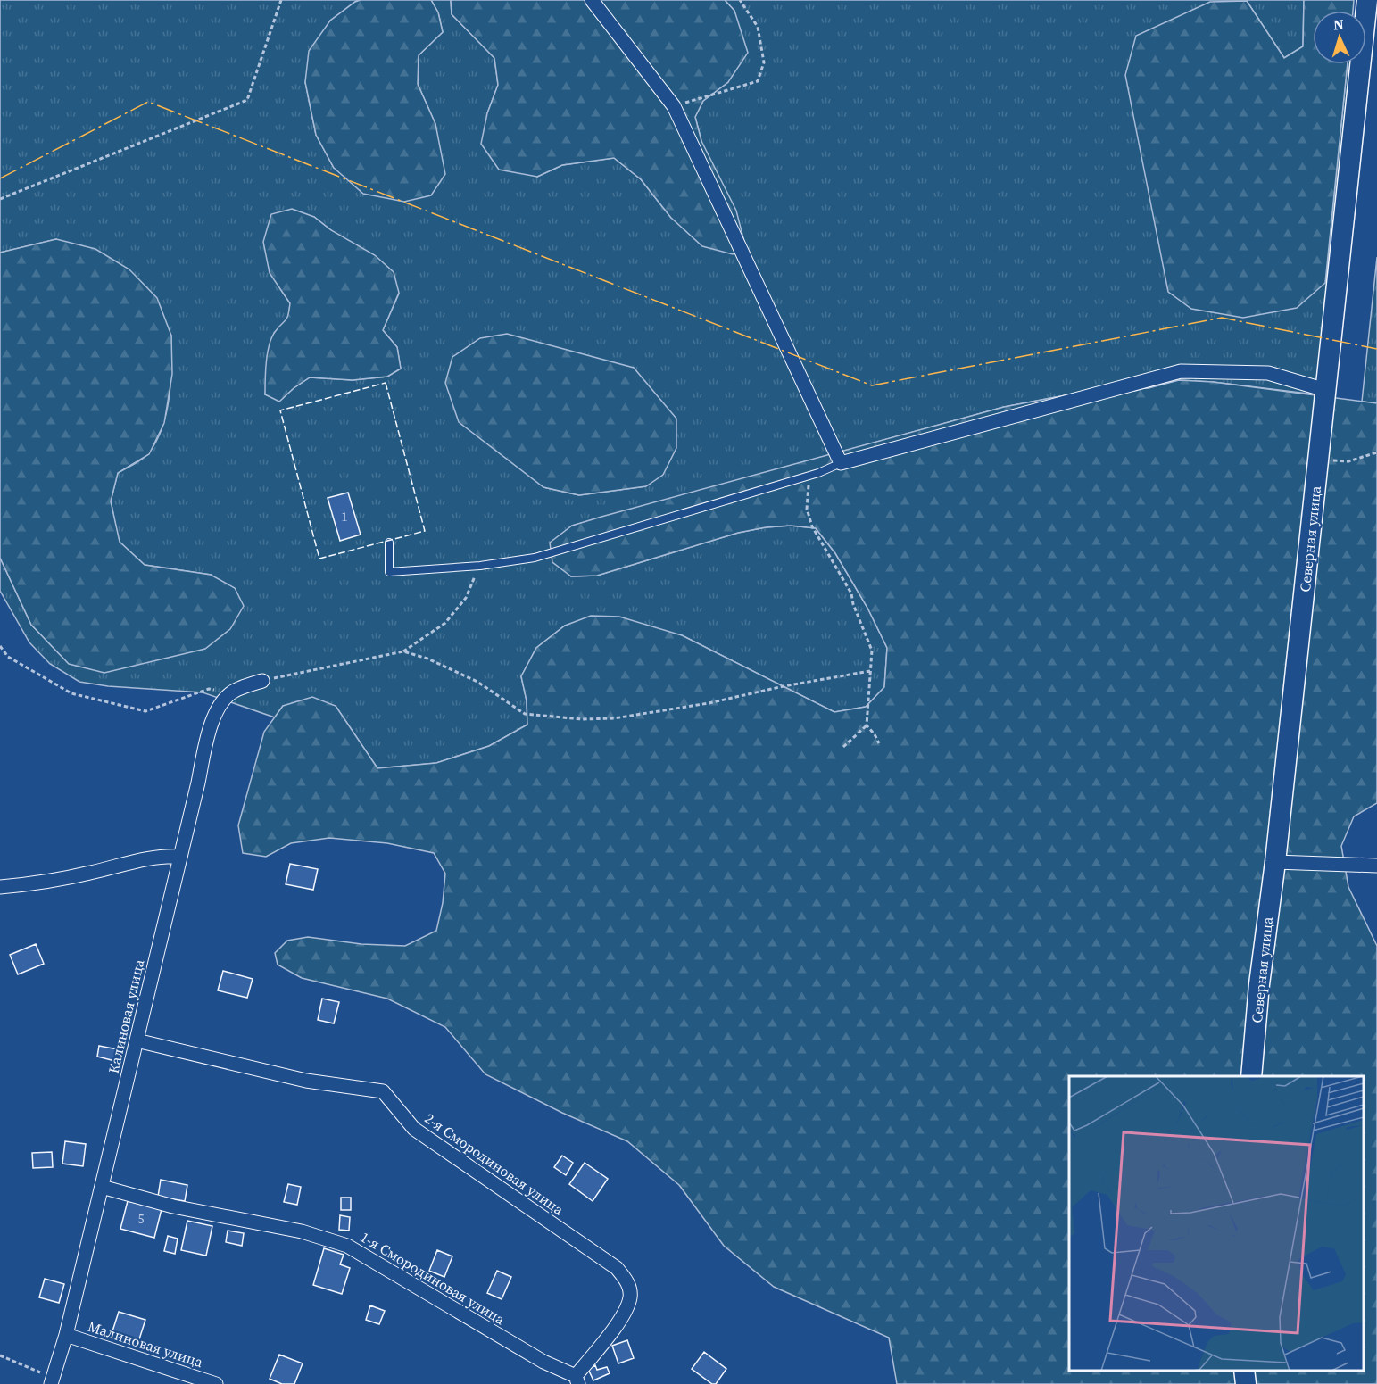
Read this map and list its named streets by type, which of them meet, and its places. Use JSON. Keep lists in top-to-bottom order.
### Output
{
  "streets": {
    "main road": ["Северная улица"],
    "street": [
      "Калиновая улица",
      "2-я Смородиновая улица",
      "1-я Смородиновая улица",
      "Малиновая улица"
    ]
  },
  "crossings": [
    ["Калиновая улица", "2-я Смородиновая улица"],
    ["Калиновая улица", "1-я Смородиновая улица"],
    ["Калиновая улица", "Малиновая улица"],
    ["2-я Смородиновая улица", "1-я Смородиновая улица"]
  ],
  "house_numbers": ["1", "5"],
  "north": "top"
}
